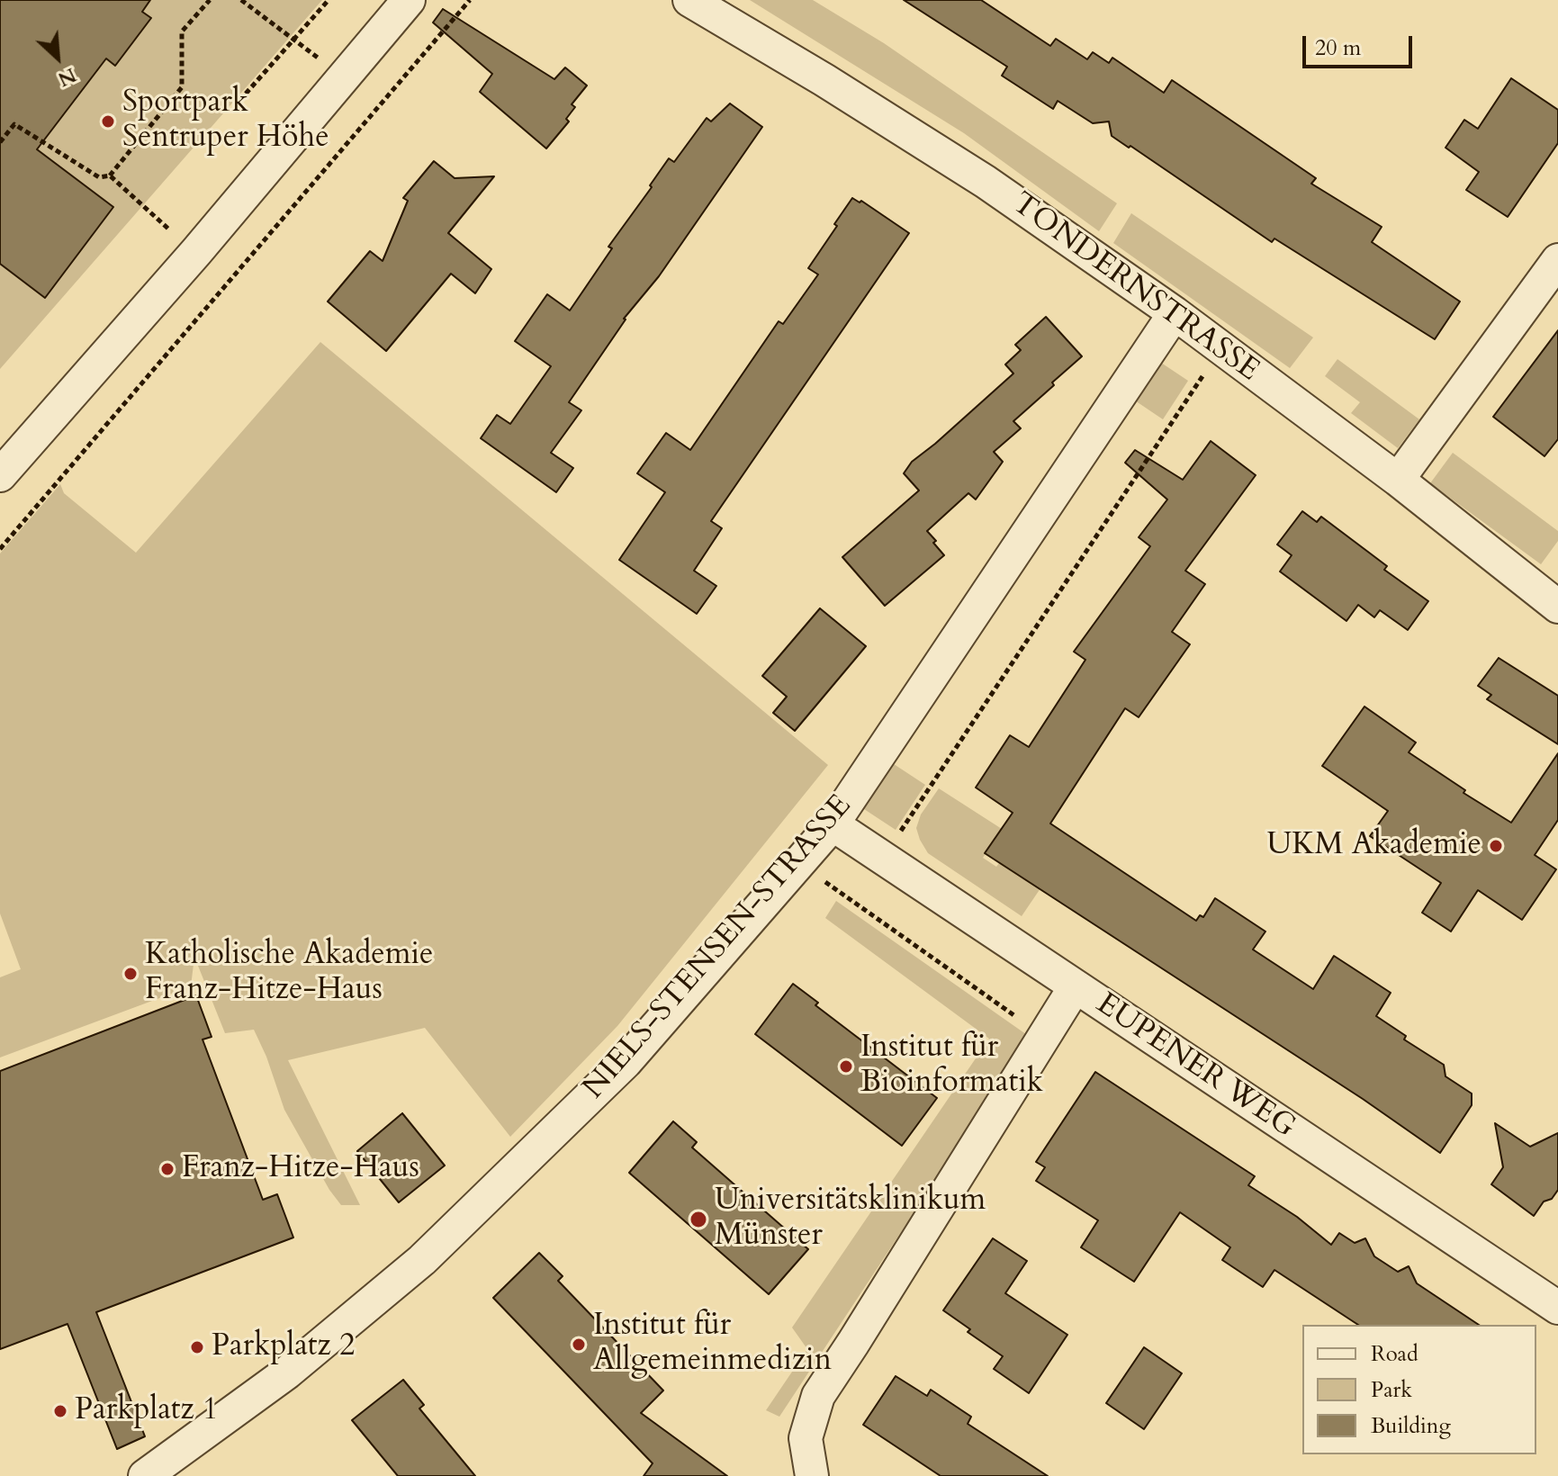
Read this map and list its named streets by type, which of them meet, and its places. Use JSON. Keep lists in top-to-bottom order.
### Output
{
  "streets": {
    "street": ["TONDERNSTRASSE", "NIELS-STENSEN-STRASSE", "EUPENER WEG"]
  },
  "crossings": [
    ["TONDERNSTRASSE", "NIELS-STENSEN-STRASSE"],
    ["NIELS-STENSEN-STRASSE", "EUPENER WEG"]
  ],
  "places": [
    "Sportpark Sentruper Höhe",
    "UKM Akademie",
    "Katholische Akademie Franz-Hitze-Haus",
    "Institut für Bioinformatik",
    "Franz-Hitze-Haus",
    "Universitätsklinikum Münster",
    "Institut für Allgemeinmedizin",
    "Parkplatz 2",
    "Parkplatz 1"
  ],
  "legend": ["Road", "Park", "Building"],
  "scale_bar": "20 m",
  "north": "bottom right"
}
